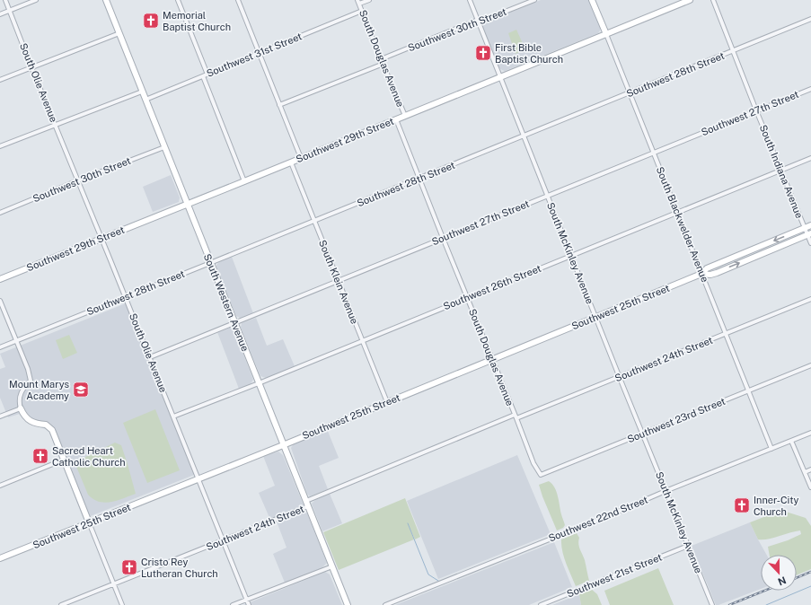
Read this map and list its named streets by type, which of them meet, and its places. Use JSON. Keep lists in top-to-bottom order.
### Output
{
  "streets": {
    "main road": [
      "Southwest 29th Street",
      "South Blackwelder Avenue",
      "South Western Avenue",
      "Southwest 25th Street"
    ],
    "street": [
      "Southwest 30th Street",
      "Southwest 31st Street",
      "South Douglas Avenue",
      "Southwest 28th Street",
      "South Olie Avenue",
      "Southwest 27th Street",
      "South Indiana Avenue",
      "South McKinley Avenue",
      "South Klein Avenue",
      "Southwest 26th Street",
      "Southwest 24th Street",
      "Southwest 23rd Street",
      "Southwest 22nd Street",
      "Southwest 21st Street"
    ]
  },
  "crossings": [
    ["Southwest 30th Street", "South Douglas Avenue"],
    ["Southwest 30th Street", "South Olie Avenue"],
    ["Southwest 30th Street", "South McKinley Avenue"],
    ["Southwest 30th Street", "South Western Avenue"],
    ["Southwest 31st Street", "South Douglas Avenue"],
    ["Southwest 31st Street", "South Western Avenue"],
    ["South Douglas Avenue", "Southwest 28th Street"],
    ["South Douglas Avenue", "Southwest 27th Street"],
    ["South Douglas Avenue", "Southwest 29th Street"],
    ["South Douglas Avenue", "Southwest 26th Street"],
    ["South Douglas Avenue", "Southwest 25th Street"],
    ["South Douglas Avenue", "Southwest 24th Street"],
    ["South Douglas Avenue", "Southwest 23rd Street"],
    ["Southwest 28th Street", "South Olie Avenue"],
    ["Southwest 28th Street", "South Indiana Avenue"],
    ["Southwest 28th Street", "South Blackwelder Avenue"],
    ["Southwest 28th Street", "South McKinley Avenue"],
    ["Southwest 28th Street", "South Klein Avenue"],
    ["Southwest 28th Street", "South Western Avenue"],
    ["South Olie Avenue", "Southwest 27th Street"],
    ["South Olie Avenue", "Southwest 29th Street"],
    ["South Olie Avenue", "Southwest 26th Street"],
    ["South Olie Avenue", "Southwest 25th Street"],
    ["South Olie Avenue", "Southwest 24th Street"],
    ["Southwest 27th Street", "South Indiana Avenue"],
    ["Southwest 27th Street", "South Blackwelder Avenue"],
    ["Southwest 27th Street", "South McKinley Avenue"],
    ["Southwest 27th Street", "South Klein Avenue"],
    ["Southwest 27th Street", "South Western Avenue"],
    ["Southwest 29th Street", "South Blackwelder Avenue"],
    ["Southwest 29th Street", "South McKinley Avenue"],
    ["Southwest 29th Street", "South Klein Avenue"],
    ["Southwest 29th Street", "South Western Avenue"],
    ["South Indiana Avenue", "Southwest 26th Street"],
    ["South Indiana Avenue", "Southwest 25th Street"],
    ["South Blackwelder Avenue", "Southwest 26th Street"],
    ["South Blackwelder Avenue", "Southwest 25th Street"],
    ["South Blackwelder Avenue", "Southwest 24th Street"],
    ["South Blackwelder Avenue", "Southwest 23rd Street"],
    ["South Blackwelder Avenue", "Southwest 22nd Street"],
    ["South McKinley Avenue", "Southwest 26th Street"],
    ["South McKinley Avenue", "Southwest 25th Street"],
    ["South McKinley Avenue", "Southwest 24th Street"],
    ["South McKinley Avenue", "Southwest 23rd Street"],
    ["South McKinley Avenue", "Southwest 22nd Street"],
    ["South McKinley Avenue", "Southwest 21st Street"],
    ["South Klein Avenue", "Southwest 26th Street"],
    ["South Klein Avenue", "Southwest 25th Street"],
    ["Southwest 26th Street", "South Western Avenue"],
    ["South Western Avenue", "Southwest 25th Street"],
    ["South Western Avenue", "Southwest 24th Street"]
  ],
  "places": {
    "church": [
      "Memorial Baptist Church",
      "First Bible Baptist Church",
      "Sacred Heart Catholic Church",
      "Inner-City Church",
      "Cristo Rey Lutheran Church"
    ],
    "school or university": ["Mount Marys Academy"]
  },
  "north": "bottom"
}
